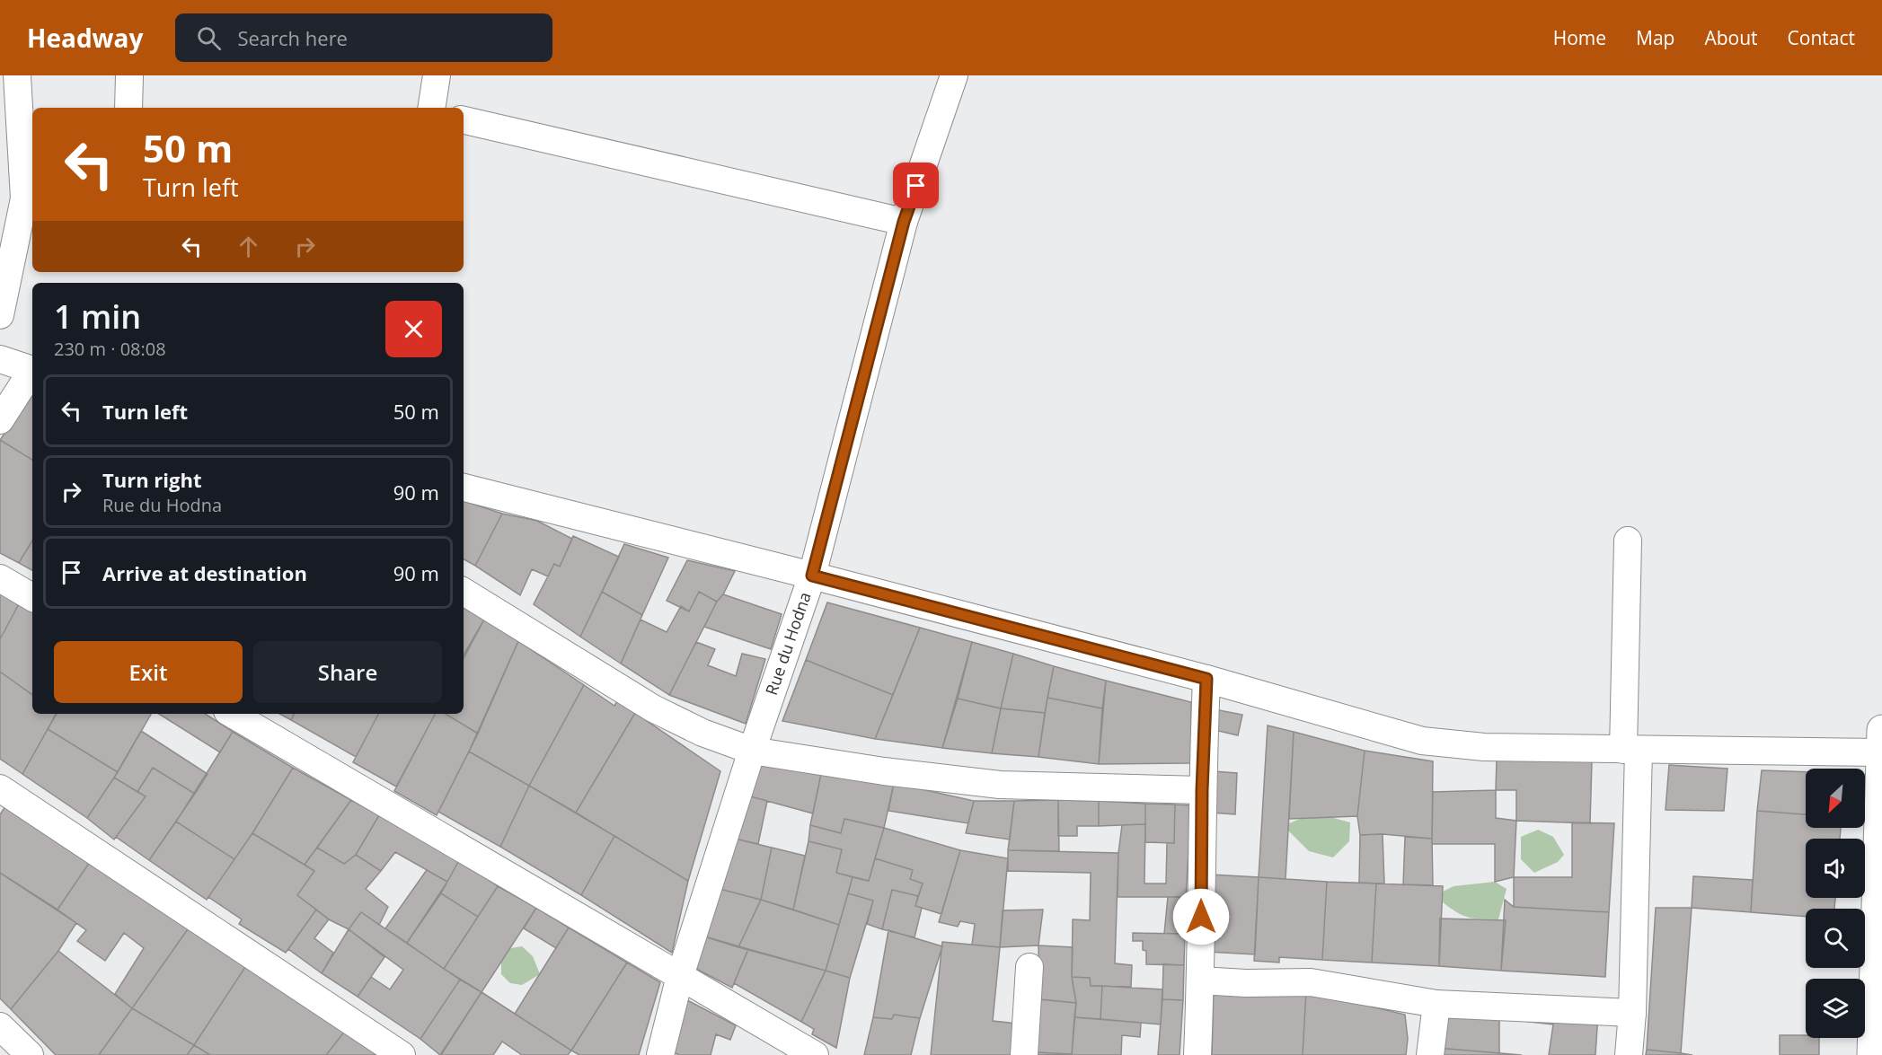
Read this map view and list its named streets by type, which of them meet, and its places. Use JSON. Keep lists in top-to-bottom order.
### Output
{
  "streets": {
    "street": ["Rue du Hodna"]
  },
  "north": "bottom left",
  "page": {
    "header": "Headway",
    "search": "Search here",
    "nav": [
      "Home",
      "Map",
      "About",
      "Contact"
    ],
    "turn": ["50 m", "Turn left"],
    "heading": ["1 min", "230 m · 08:08"],
    "list": [
      {
        "name": "Turn left",
        "value": "50 m"
      },
      {
        "name": "Turn right",
        "note": "Rue du Hodna",
        "value": "90 m"
      },
      {
        "name": "Arrive at destination",
        "value": "90 m"
      }
    ],
    "buttons": ["Exit", "Share"]
  }
}
